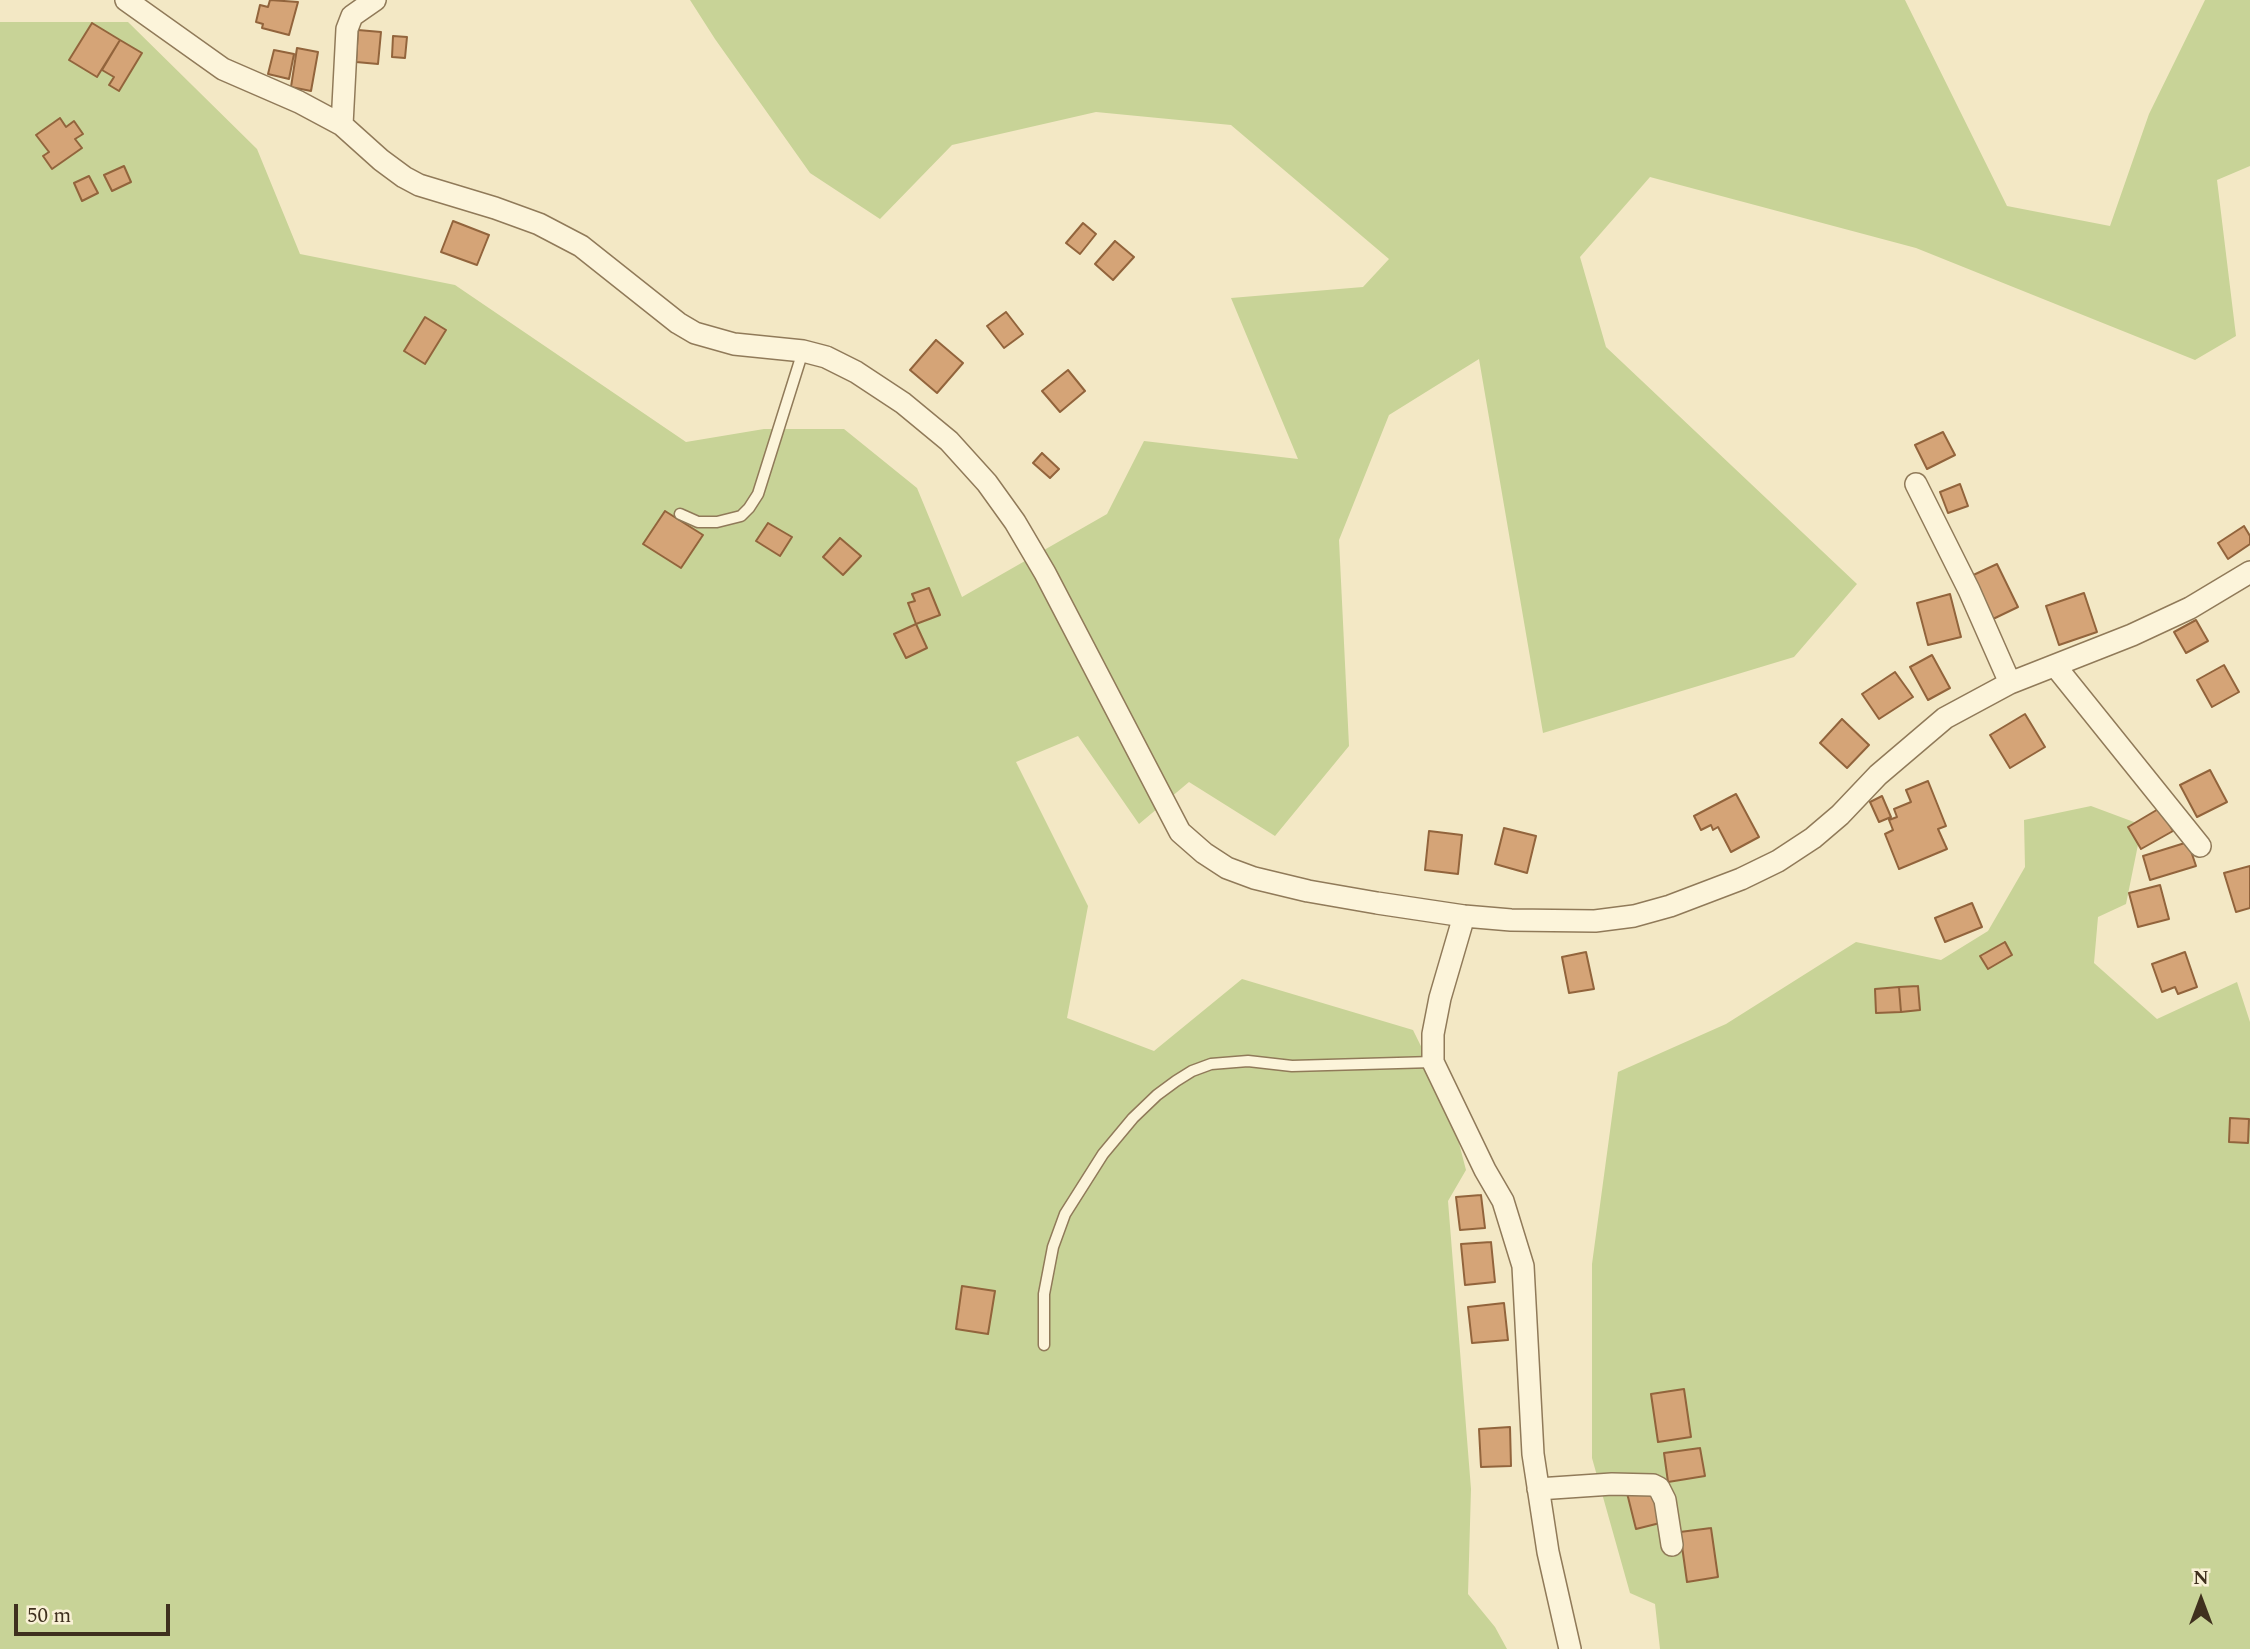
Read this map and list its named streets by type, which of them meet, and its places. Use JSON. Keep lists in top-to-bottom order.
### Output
{
  "scale_bar": "50 m",
  "north": "top"
}
